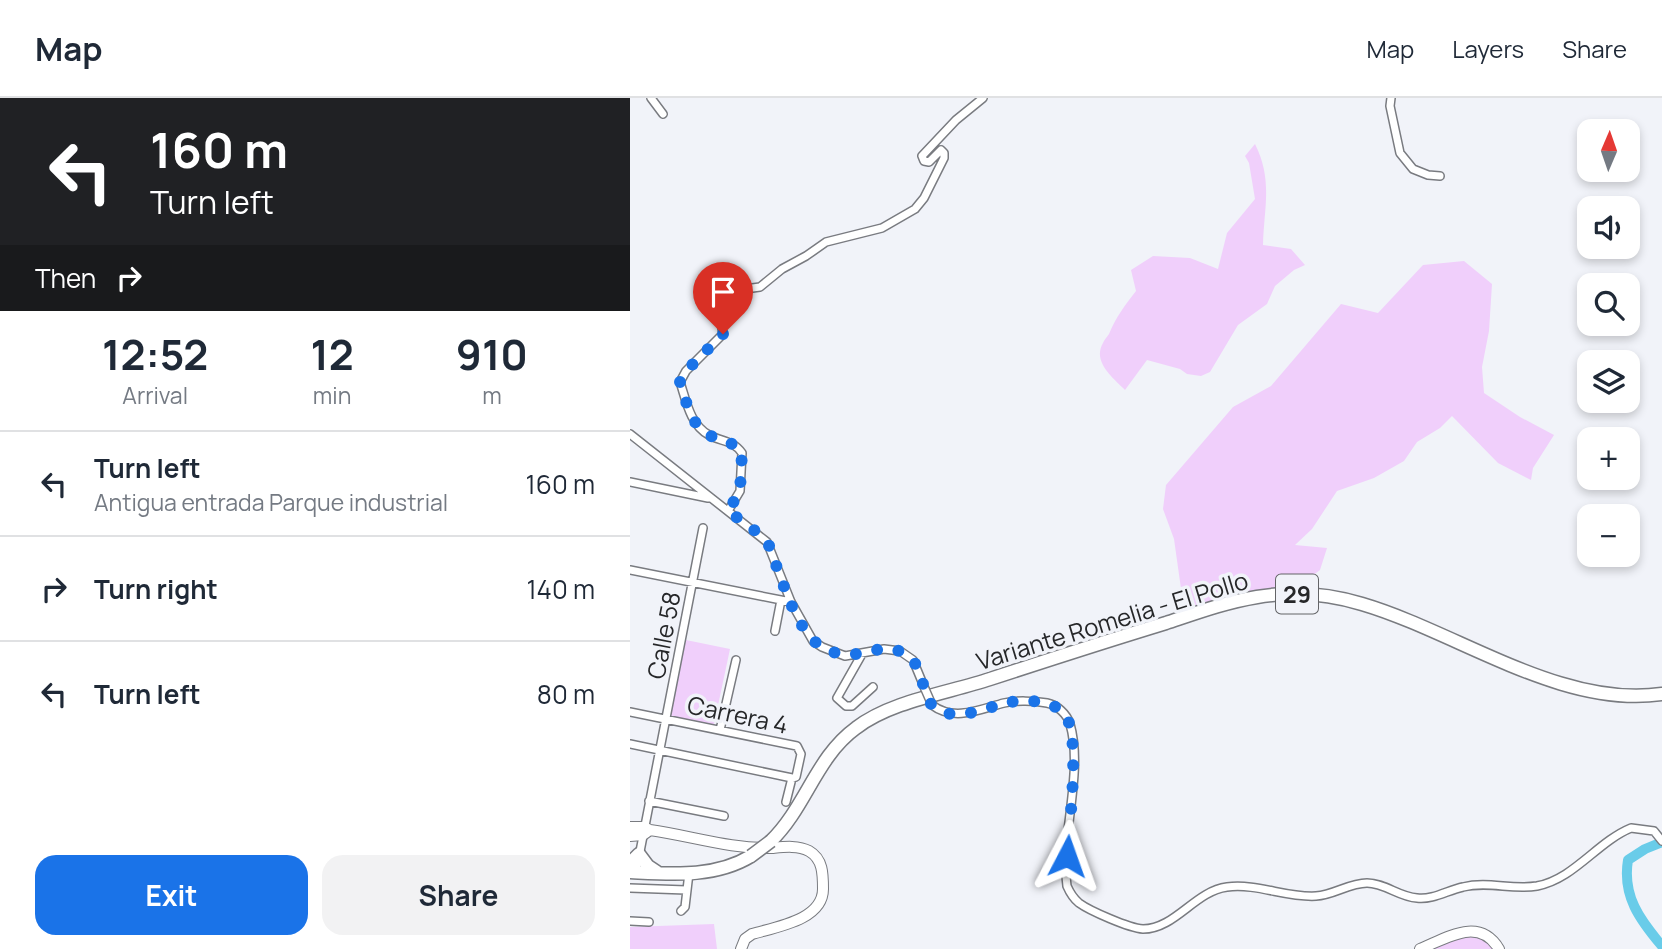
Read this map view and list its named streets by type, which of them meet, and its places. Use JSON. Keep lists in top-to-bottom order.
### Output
{
  "streets": {
    "highway": ["29", "Variante Romelia - El Pollo"],
    "street": ["Calle 58", "Carrera 4"]
  },
  "crossings": [
    ["Variante Romelia - El Pollo", "Calle 58"],
    ["Calle 58", "Carrera 4"]
  ],
  "north": "top",
  "page": {
    "header": "Map",
    "nav": ["Map", "Layers", "Share"],
    "turn": ["160 m", "Turn left"],
    "map_buttons": ["+", "−"],
    "then": "Then",
    "eta": [
      "12:52",
      "Arrival",
      "12",
      "min",
      "910",
      "m"
    ],
    "list": [
      {
        "name": "Turn left",
        "note": "Antigua entrada Parque industrial",
        "value": "160 m"
      },
      {
        "name": "Turn right",
        "value": "140 m"
      },
      {
        "name": "Turn left",
        "value": "80 m"
      }
    ],
    "buttons": ["Exit", "Share"]
  }
}
